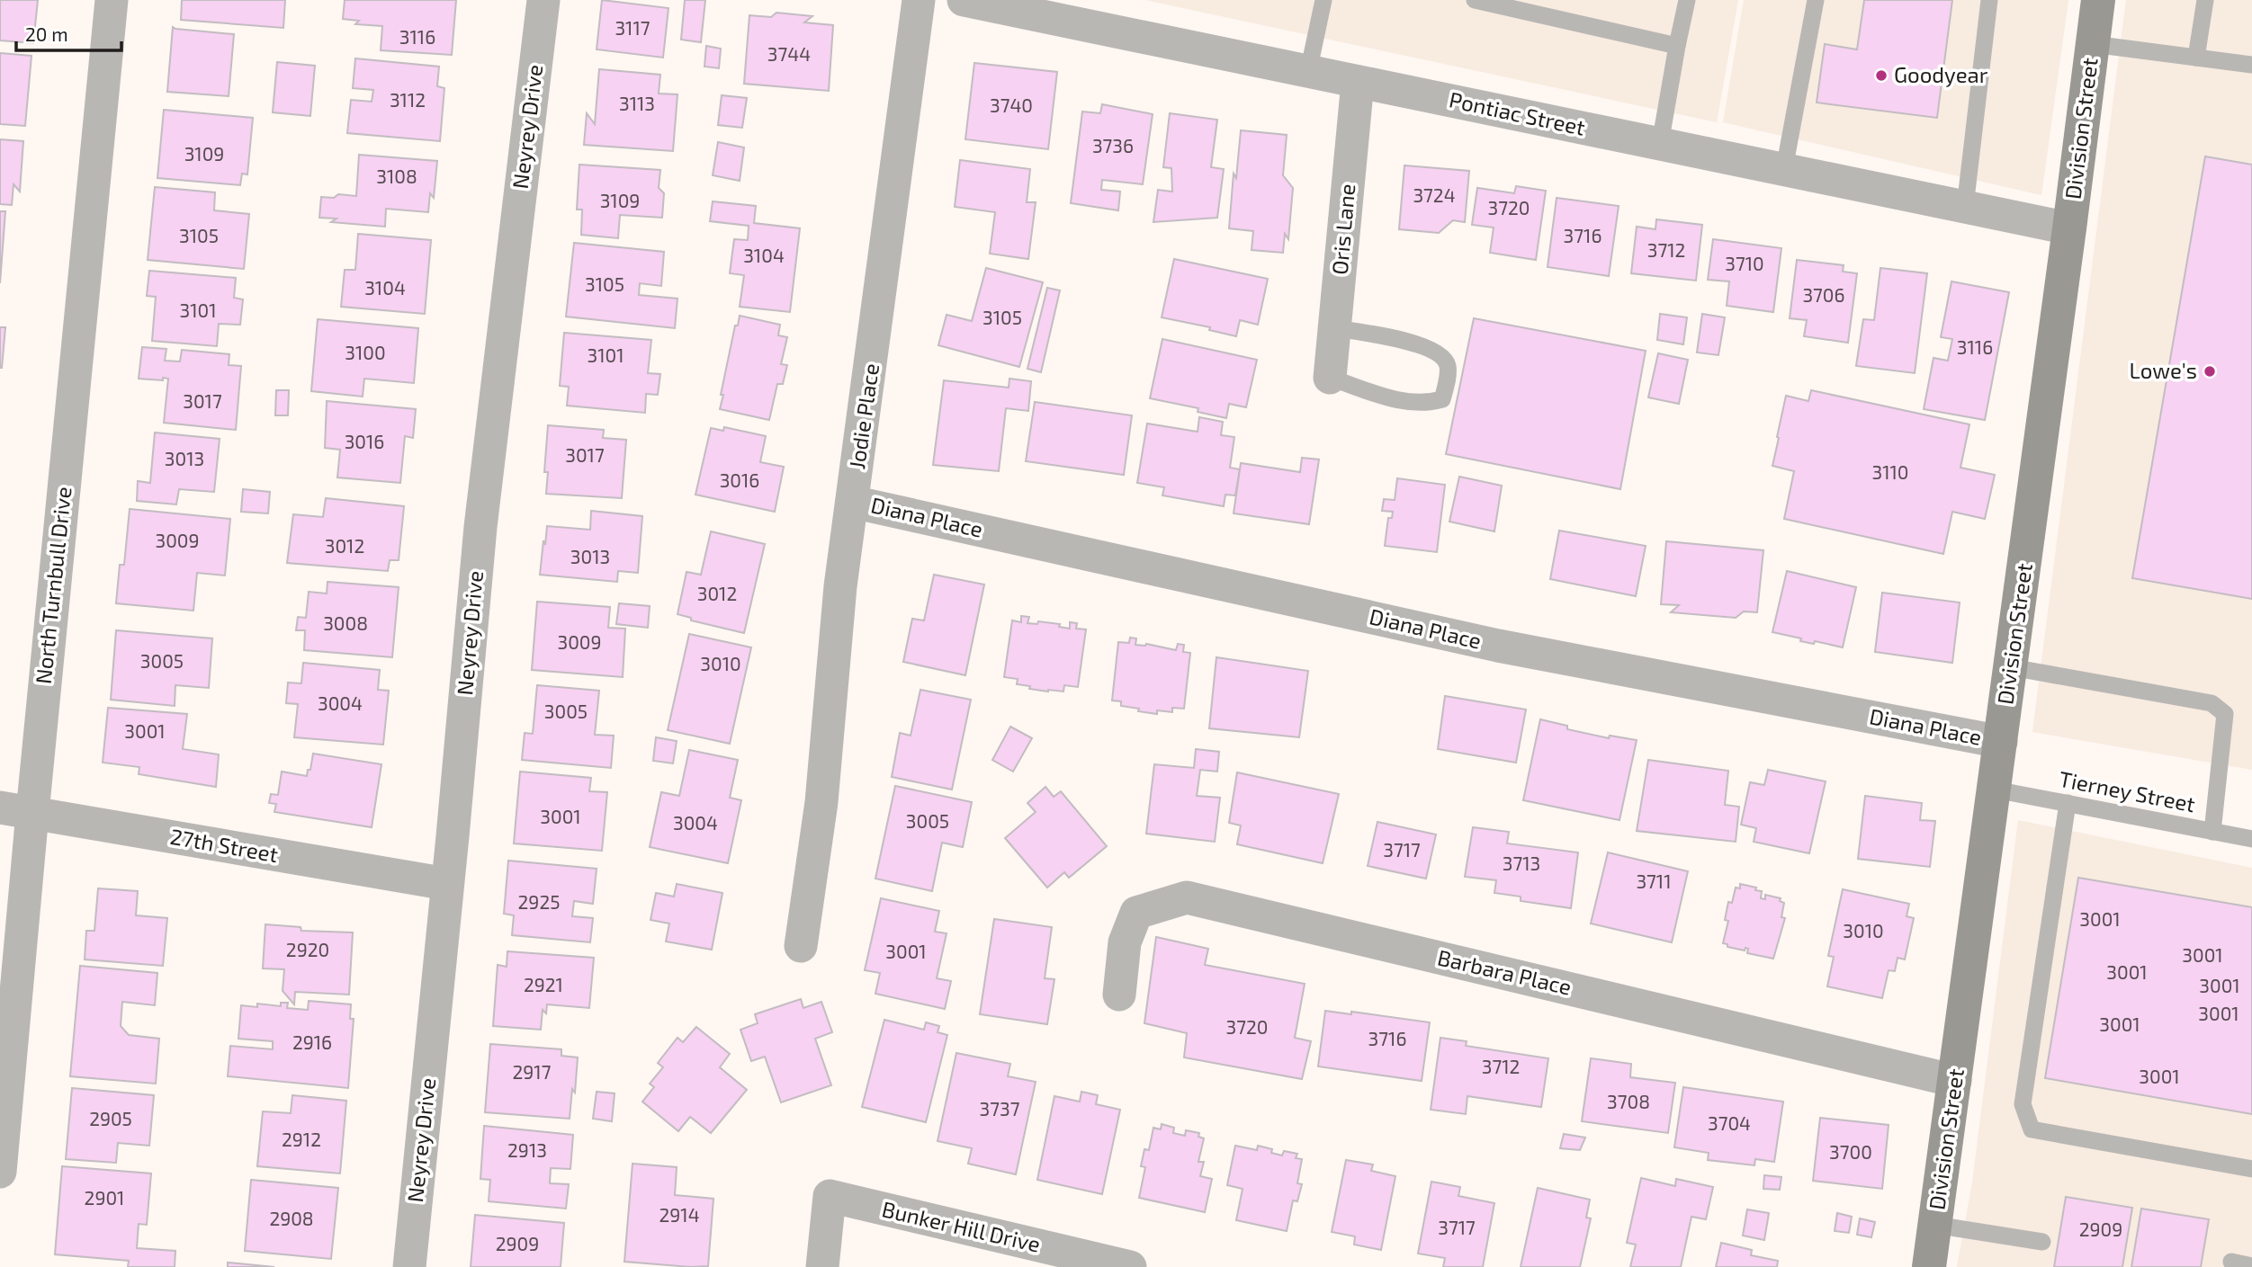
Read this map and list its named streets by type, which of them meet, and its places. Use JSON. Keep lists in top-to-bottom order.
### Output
{
  "streets": {
    "street": [
      "Pontiac Street",
      "Neyrey Drive",
      "Division Street",
      "Oris Lane",
      "Jodie Place",
      "Diana Place",
      "North Turnbull Drive",
      "27th Street",
      "Barbara Place",
      "Bunker Hill Drive"
    ],
    "lane": ["Tierney Street"]
  },
  "crossings": [
    ["Pontiac Street", "Division Street"],
    ["Pontiac Street", "Oris Lane"],
    ["Neyrey Drive", "27th Street"],
    ["Division Street", "Diana Place"],
    ["Division Street", "Tierney Street"],
    ["Division Street", "Barbara Place"],
    ["Jodie Place", "Diana Place"],
    ["North Turnbull Drive", "27th Street"]
  ],
  "places": ["Goodyear", "Lowe's"],
  "house_numbers": [
    "3117",
    "3116",
    "3744",
    "3112",
    "3113",
    "3740",
    "3736",
    "3109",
    "3108",
    "3724",
    "3109",
    "3720",
    "3105",
    "3716",
    "3712",
    "3104",
    "3710",
    "3105",
    "3104",
    "3706",
    "3101",
    "3105",
    "3116",
    "3100",
    "3101",
    "3017",
    "3016",
    "3017",
    "3013",
    "3110",
    "3016",
    "3009",
    "3012",
    "3013",
    "3012",
    "3008",
    "3009",
    "3005",
    "3010",
    "3004",
    "3005",
    "3001",
    "3001",
    "3005",
    "3004",
    "3717",
    "3713",
    "3711",
    "2925",
    "3001",
    "3010",
    "2920",
    "3001",
    "3001",
    "3001",
    "2921",
    "3001",
    "3001",
    "3001",
    "3720",
    "3716",
    "2916",
    "3712",
    "2917",
    "3001",
    "3708",
    "3737",
    "2905",
    "3704",
    "2912",
    "2913",
    "3700",
    "2901",
    "2914",
    "2908",
    "3717",
    "2909",
    "2909"
  ],
  "scale_bar": "20 m"
}
